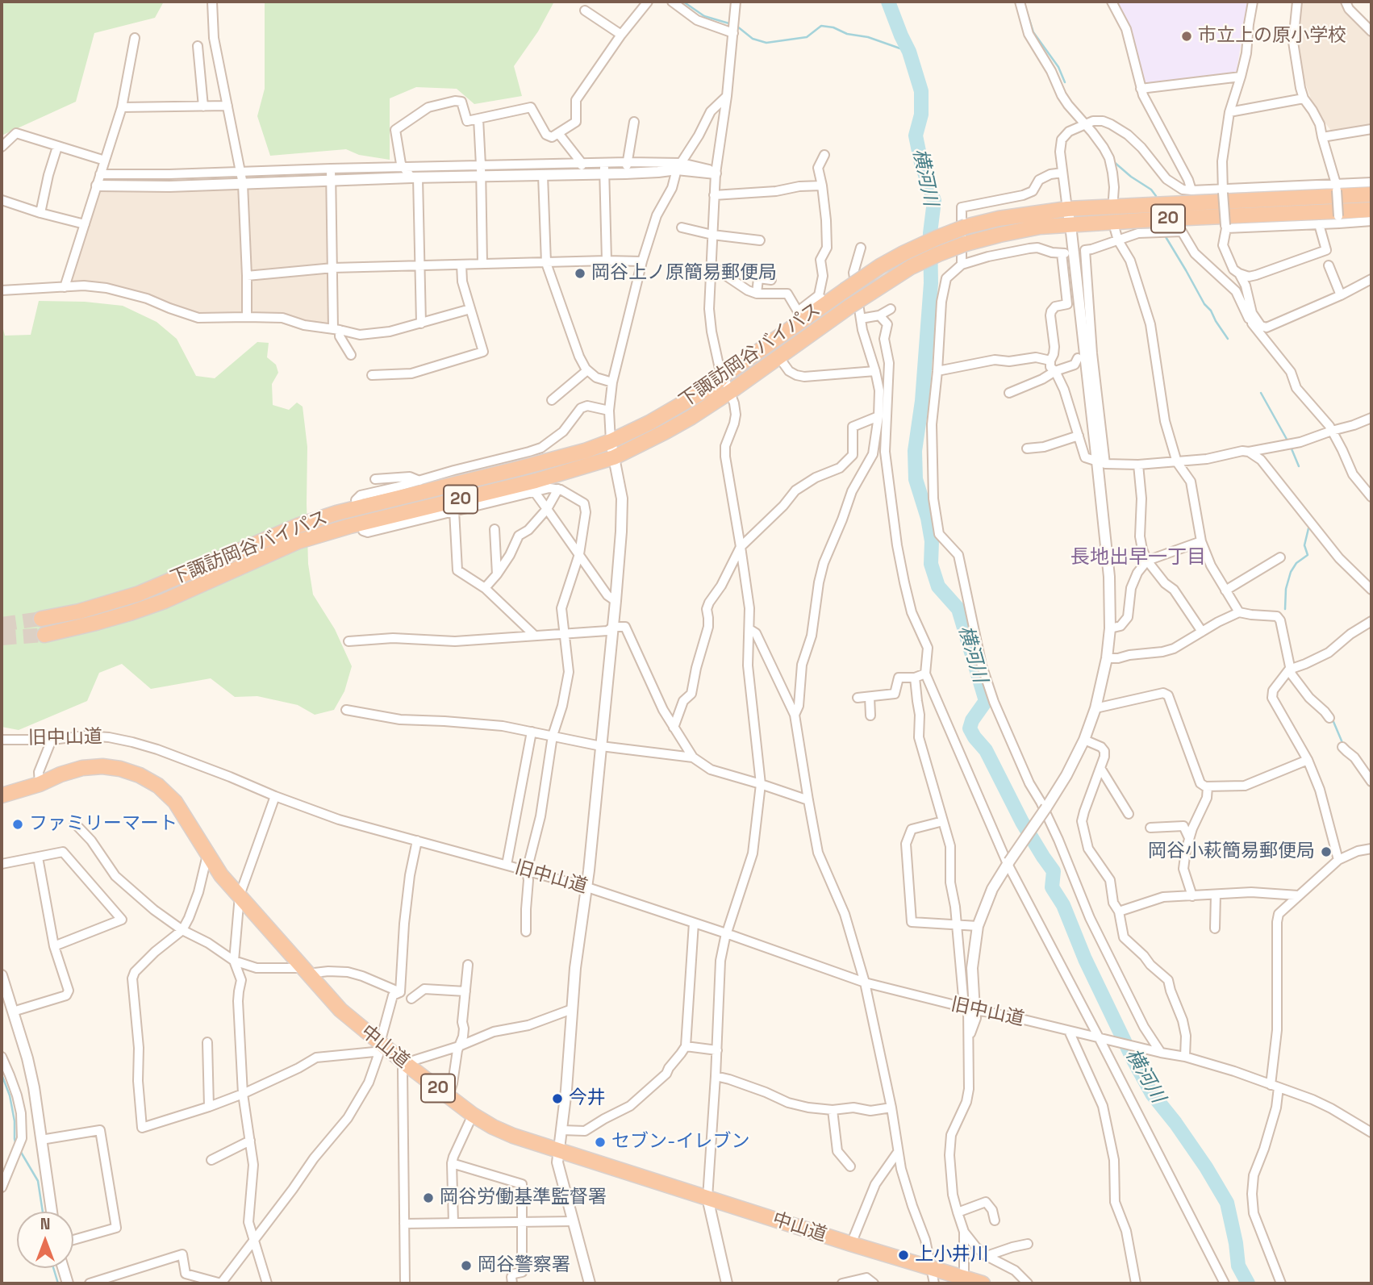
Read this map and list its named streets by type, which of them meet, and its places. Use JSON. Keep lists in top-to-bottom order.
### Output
{
  "streets": {
    "highway": ["20", "下諏訪岡谷バイパス", "中山道"],
    "street": ["旧中山道"]
  },
  "districts": ["長地出早一丁目"],
  "water": ["横河川"],
  "places": [
    "市立上の原小学校",
    "岡谷上ノ原簡易郵便局",
    "ファミリーマート",
    "岡谷小萩簡易郵便局",
    "今井",
    "セブン-イレブン",
    "岡谷労働基準監督署",
    "上小井川",
    "岡谷警察署"
  ],
  "north": "top"
}
